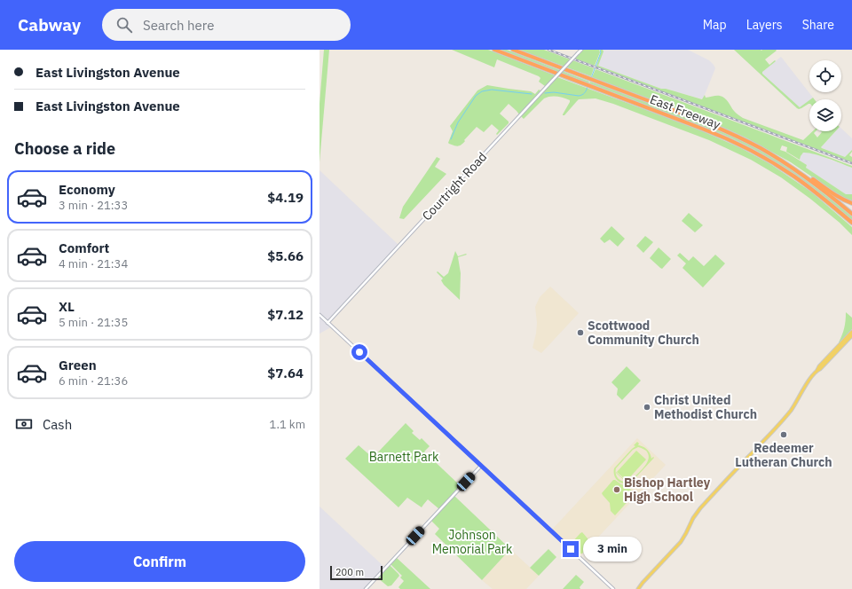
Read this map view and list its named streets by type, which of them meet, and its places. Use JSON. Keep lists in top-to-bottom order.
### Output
{
  "streets": {
    "highway": ["East Freeway"],
    "street": ["Courtright Road"]
  },
  "parks": ["Barnett Park", "Johnson Memorial Park"],
  "places": [
    "Scottwood Community Church",
    "Christ United Methodist Church",
    "Redeemer Lutheran Church",
    "Bishop Hartley High School"
  ],
  "scale_bar": "200 m",
  "page": {
    "header": "Cabway",
    "search": "Search here",
    "nav": ["Map", "Layers", "Share"],
    "banner": ["East Livingston Avenue", "East Livingston Avenue"],
    "heading": "Choose a ride",
    "list": [
      {
        "name": "Economy",
        "note": "3 min · 21:33",
        "value": "$4.19"
      },
      {
        "name": "Comfort",
        "note": "4 min · 21:34",
        "value": "$5.66"
      },
      {
        "name": "XL",
        "note": "5 min · 21:35",
        "value": "$7.12"
      },
      {
        "name": "Green",
        "note": "6 min · 21:36",
        "value": "$7.64"
      }
    ],
    "pay": ["Cash", "1.1 km"],
    "buttons": "Confirm",
    "bubble": "3 min",
    "scale": "200 m"
  }
}
